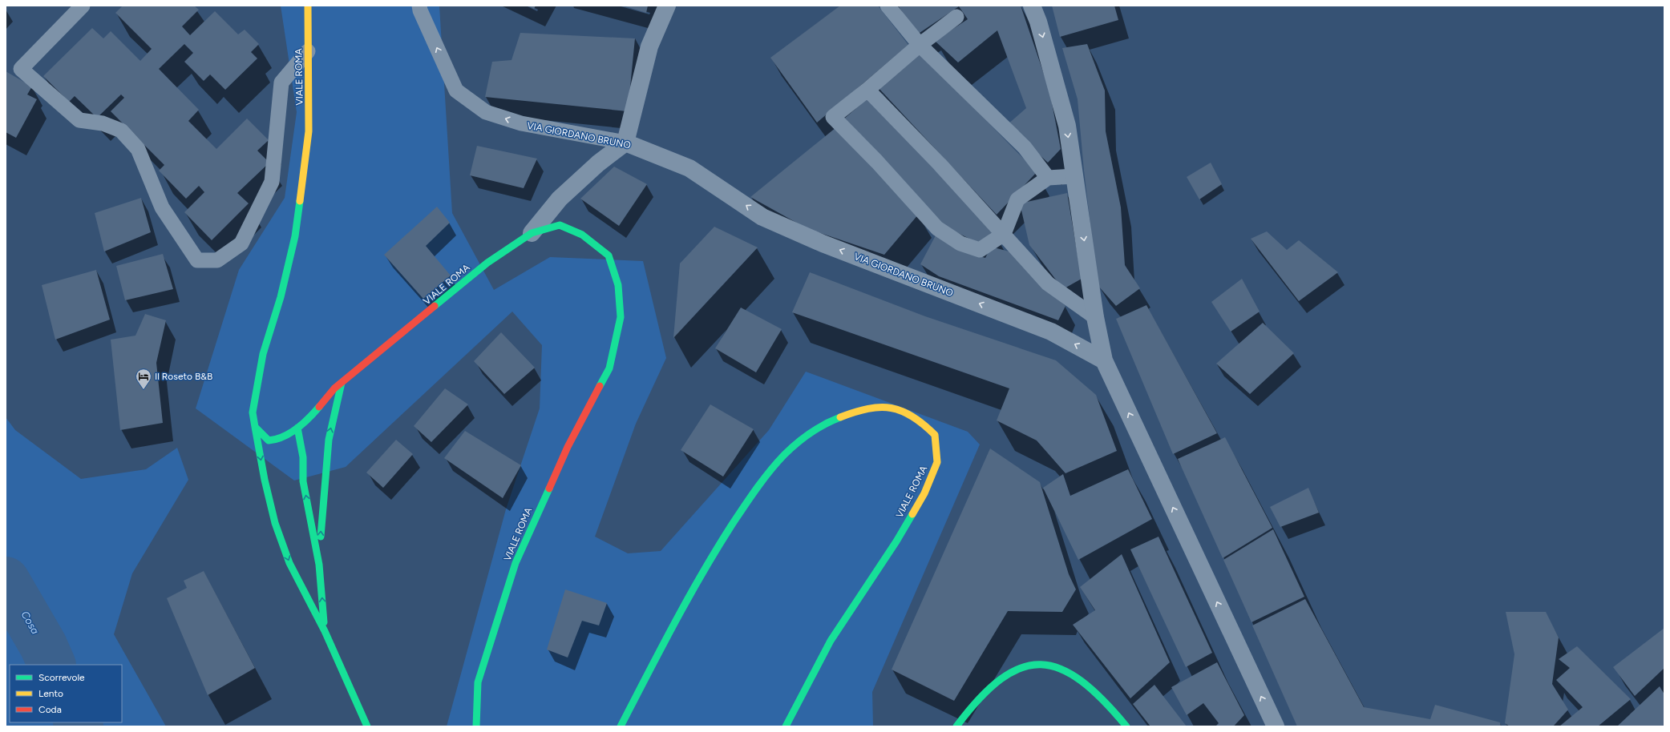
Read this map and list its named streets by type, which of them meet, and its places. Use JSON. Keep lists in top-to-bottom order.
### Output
{
  "streets": {
    "street": ["VIALE ROMA", "VIA GIORDANO BRUNO"]
  },
  "water": ["Cosa"],
  "places": {
    "hotel": ["Il Roseto B&B"]
  },
  "legend": ["Scorrevole", "Lento", "Coda"]
}
